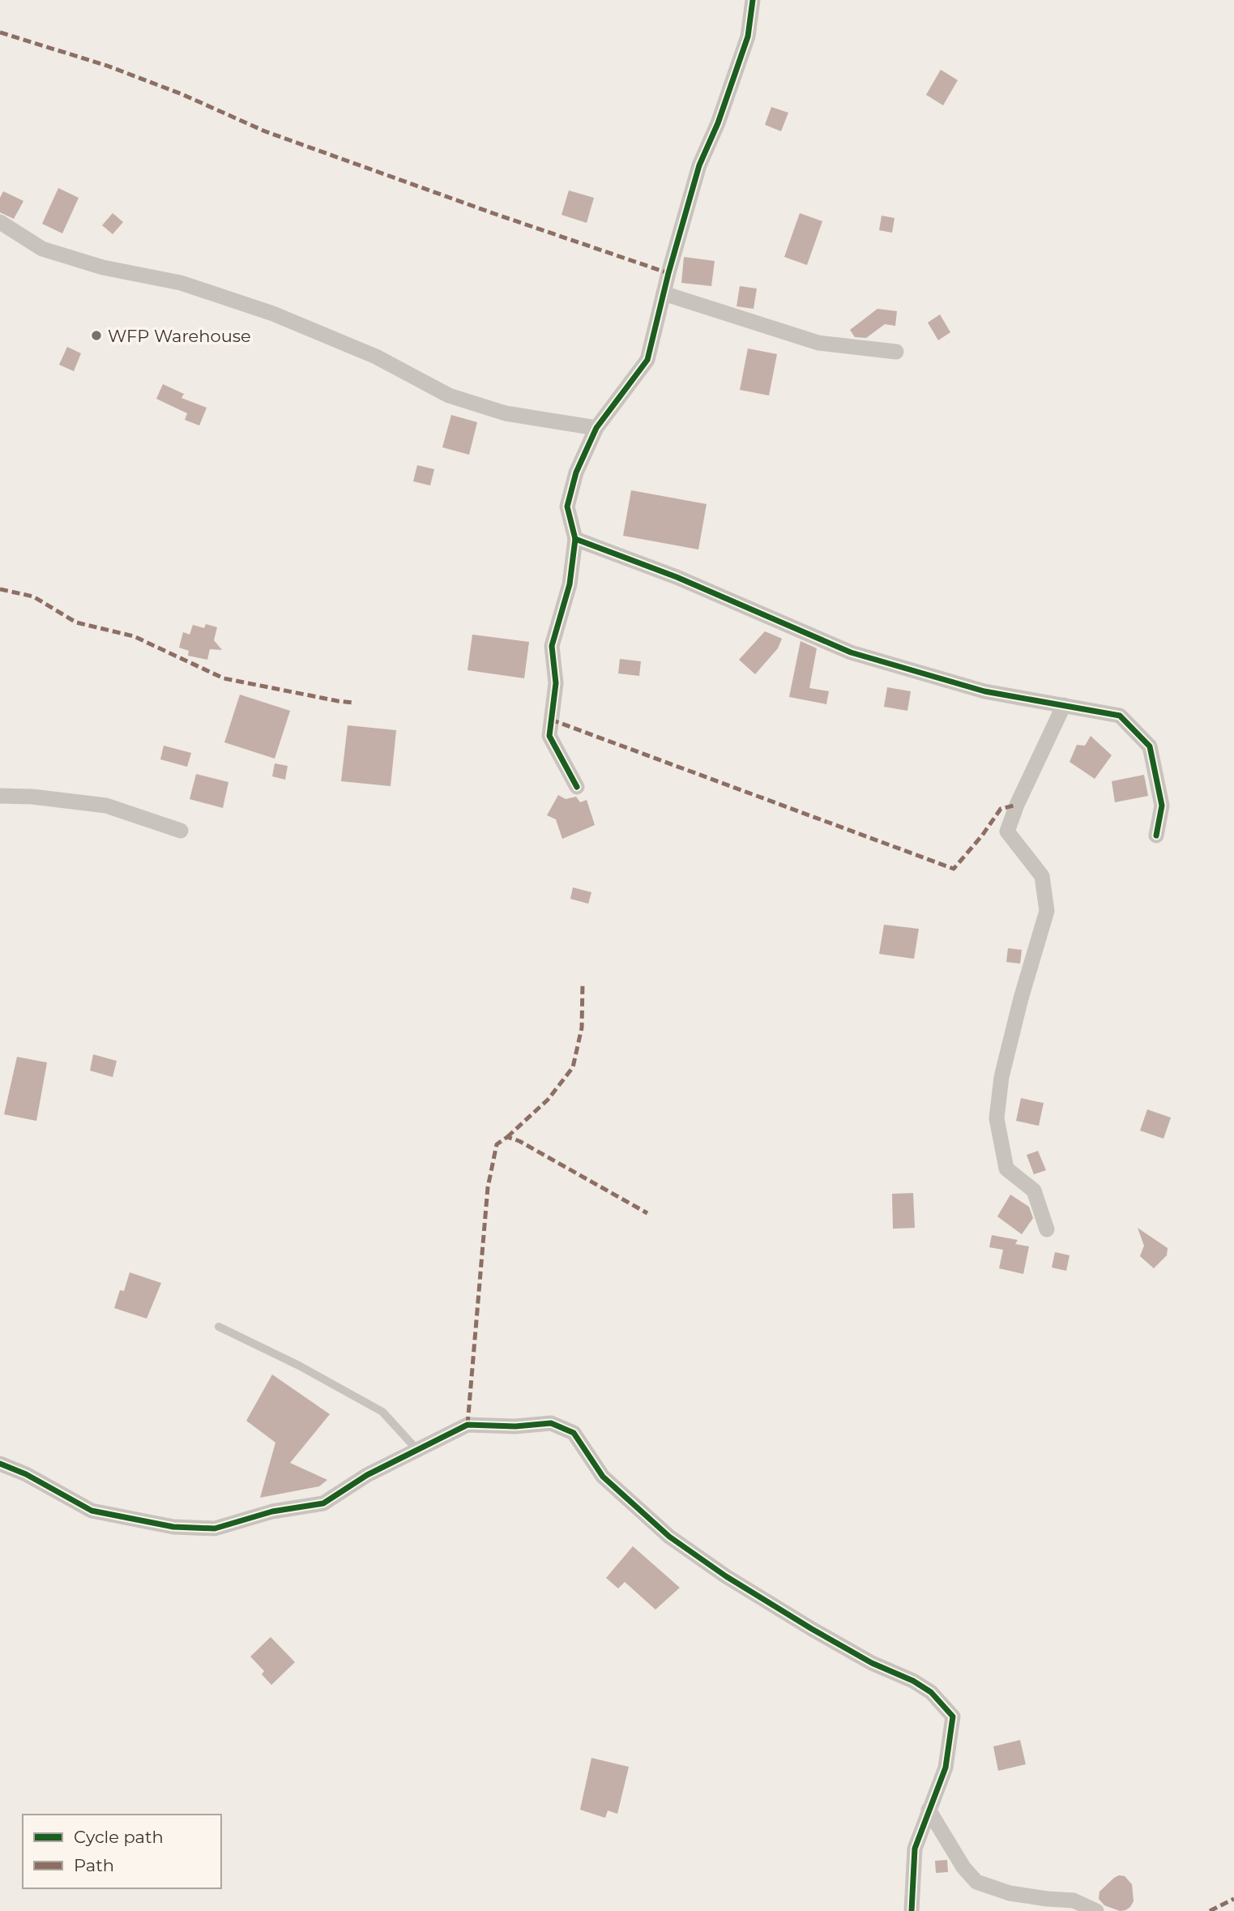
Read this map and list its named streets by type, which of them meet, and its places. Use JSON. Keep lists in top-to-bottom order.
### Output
{
  "places": ["WFP Warehouse"],
  "legend": ["Cycle path", "Path"]
}
